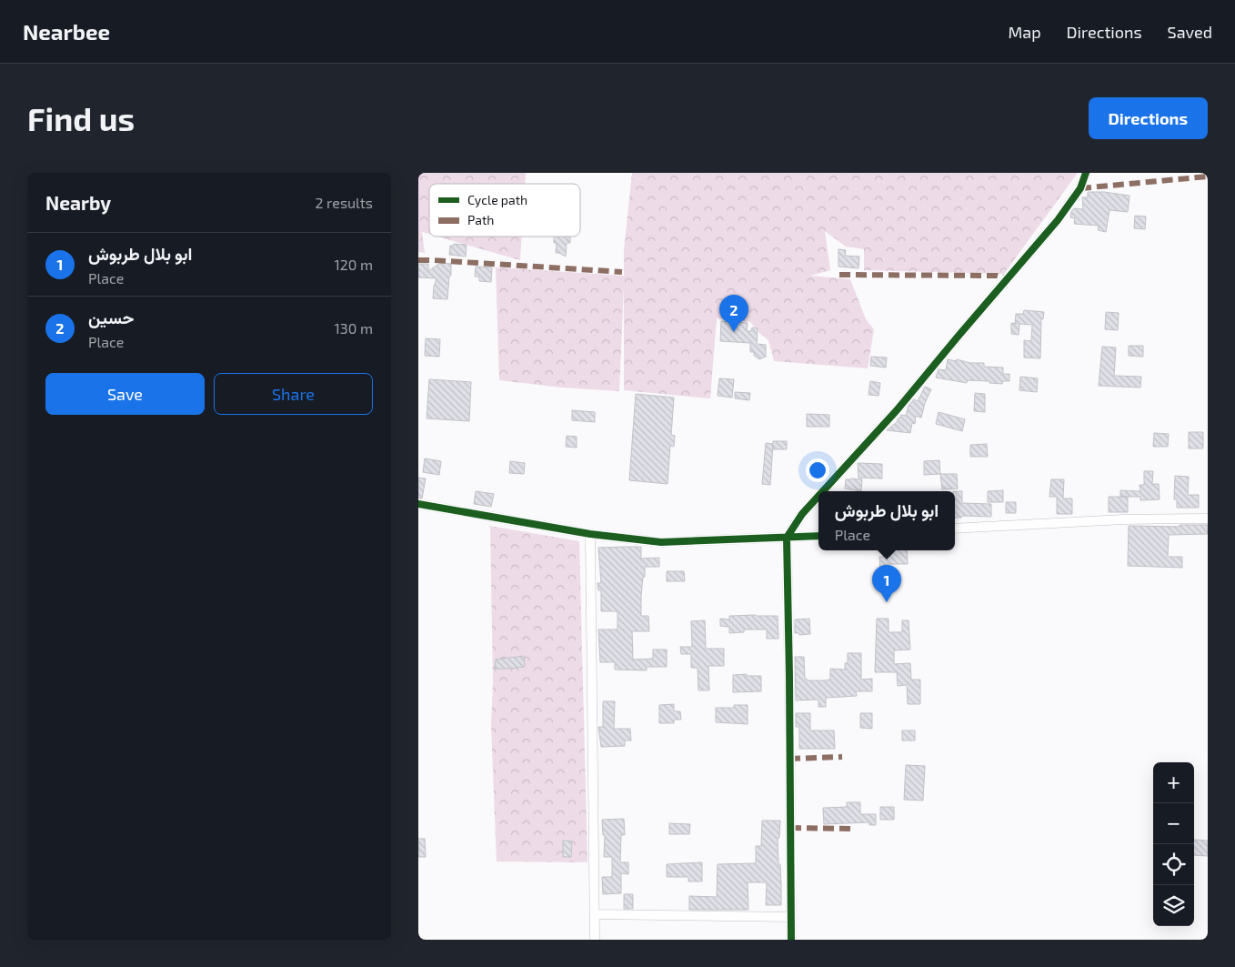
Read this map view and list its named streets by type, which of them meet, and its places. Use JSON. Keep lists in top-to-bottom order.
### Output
{
  "legend": ["Cycle path", "Path"],
  "page": {
    "header": "Nearbee",
    "nav": ["Map", "Directions", "Saved"],
    "buttons": [
      "Directions",
      ["Save", "Share"]
    ],
    "title": "Find us",
    "heading": ["Nearby", "2 results"],
    "list": [
      {
        "mark": "1",
        "name": "ابو بلال طربوش",
        "note": "Place",
        "value": "120 m"
      },
      {
        "mark": "2",
        "name": "حسين",
        "note": "Place",
        "value": "130 m"
      }
    ],
    "pins": ["2", "1"],
    "popup": ["ابو بلال طربوش", "Place"],
    "map_buttons": ["+", "−"]
  }
}
